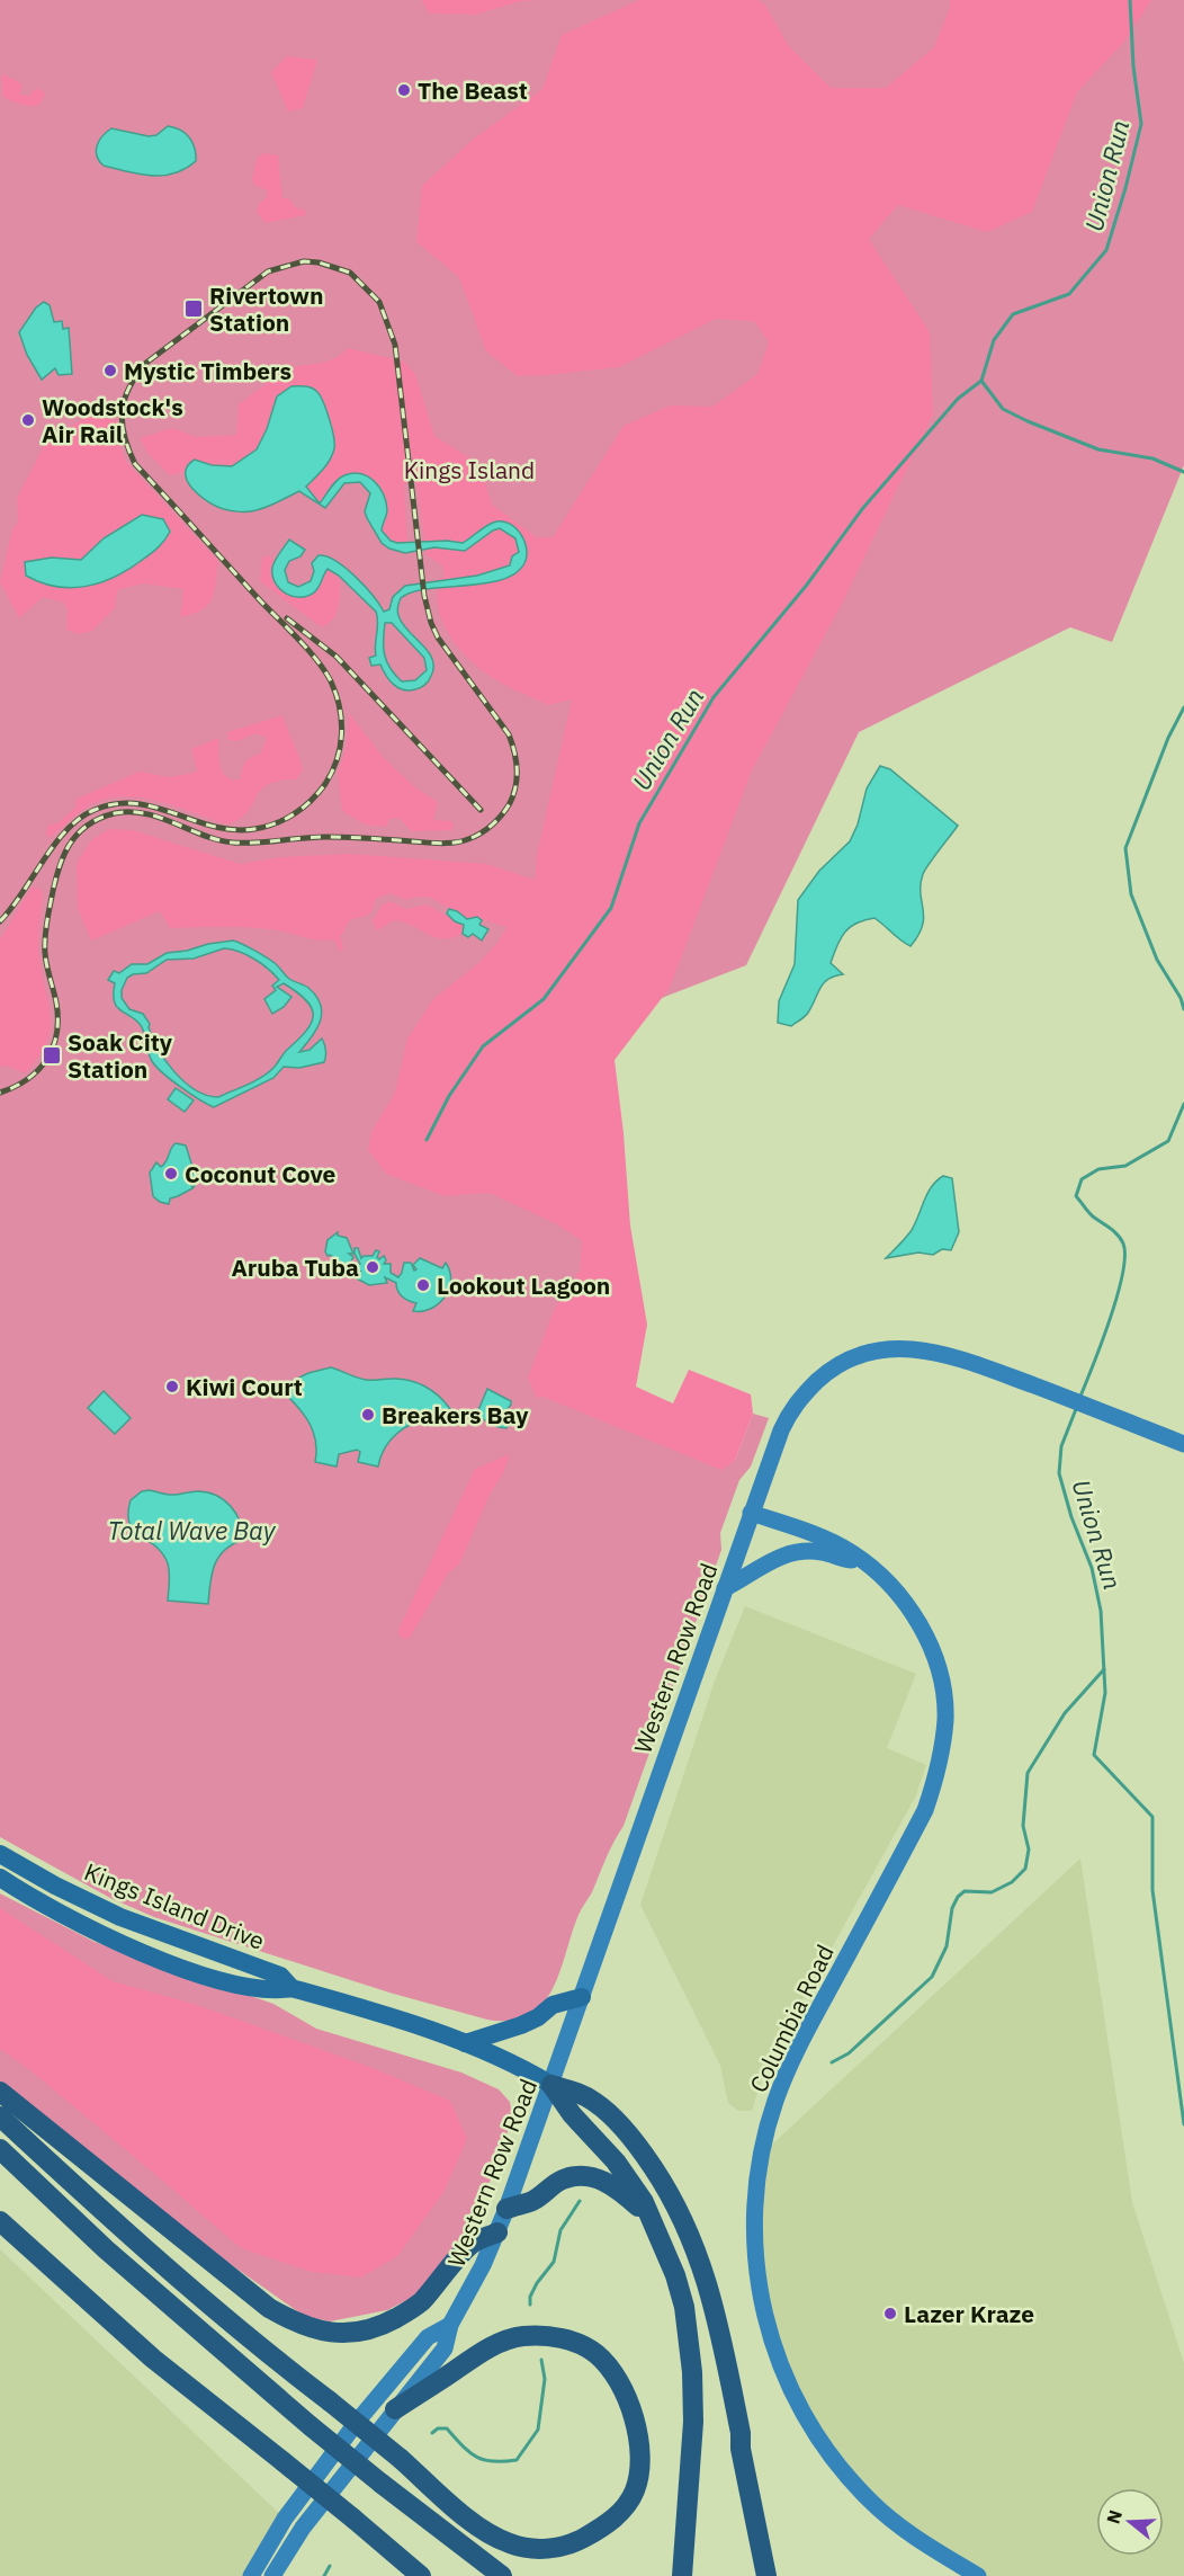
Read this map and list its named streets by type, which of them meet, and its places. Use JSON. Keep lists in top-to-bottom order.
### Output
{
  "streets": {
    "main road": ["Kings Island Drive"],
    "street": ["Western Row Road", "Columbia Road"]
  },
  "crossings": [
    ["Western Row Road", "Kings Island Drive"],
    ["Western Row Road", "Columbia Road"]
  ],
  "water": ["Union Run", "Total Wave Bay"],
  "parks": ["Kings Island"],
  "places": {
    "other": [
      "The Beast",
      "Mystic Timbers",
      "Woodstock's Air Rail",
      "Coconut Cove",
      "Aruba Tuba",
      "Lookout Lagoon",
      "Kiwi Court",
      "Breakers Bay",
      "Lazer Kraze"
    ],
    "transit": ["Rivertown Station", "Soak City Station"]
  },
  "north": "left"
}
